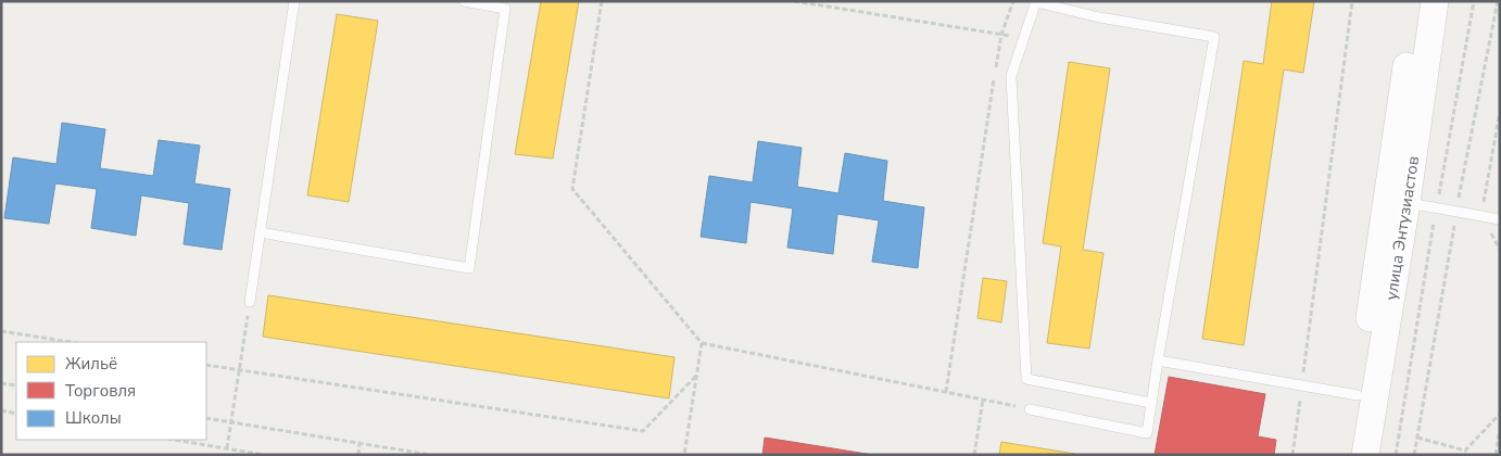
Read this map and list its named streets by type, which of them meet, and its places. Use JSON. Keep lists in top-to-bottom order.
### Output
{
  "streets": {
    "street": ["улица Энтузиастов"]
  },
  "legend": ["Жильё", "Торговля", "Школы"]
}
